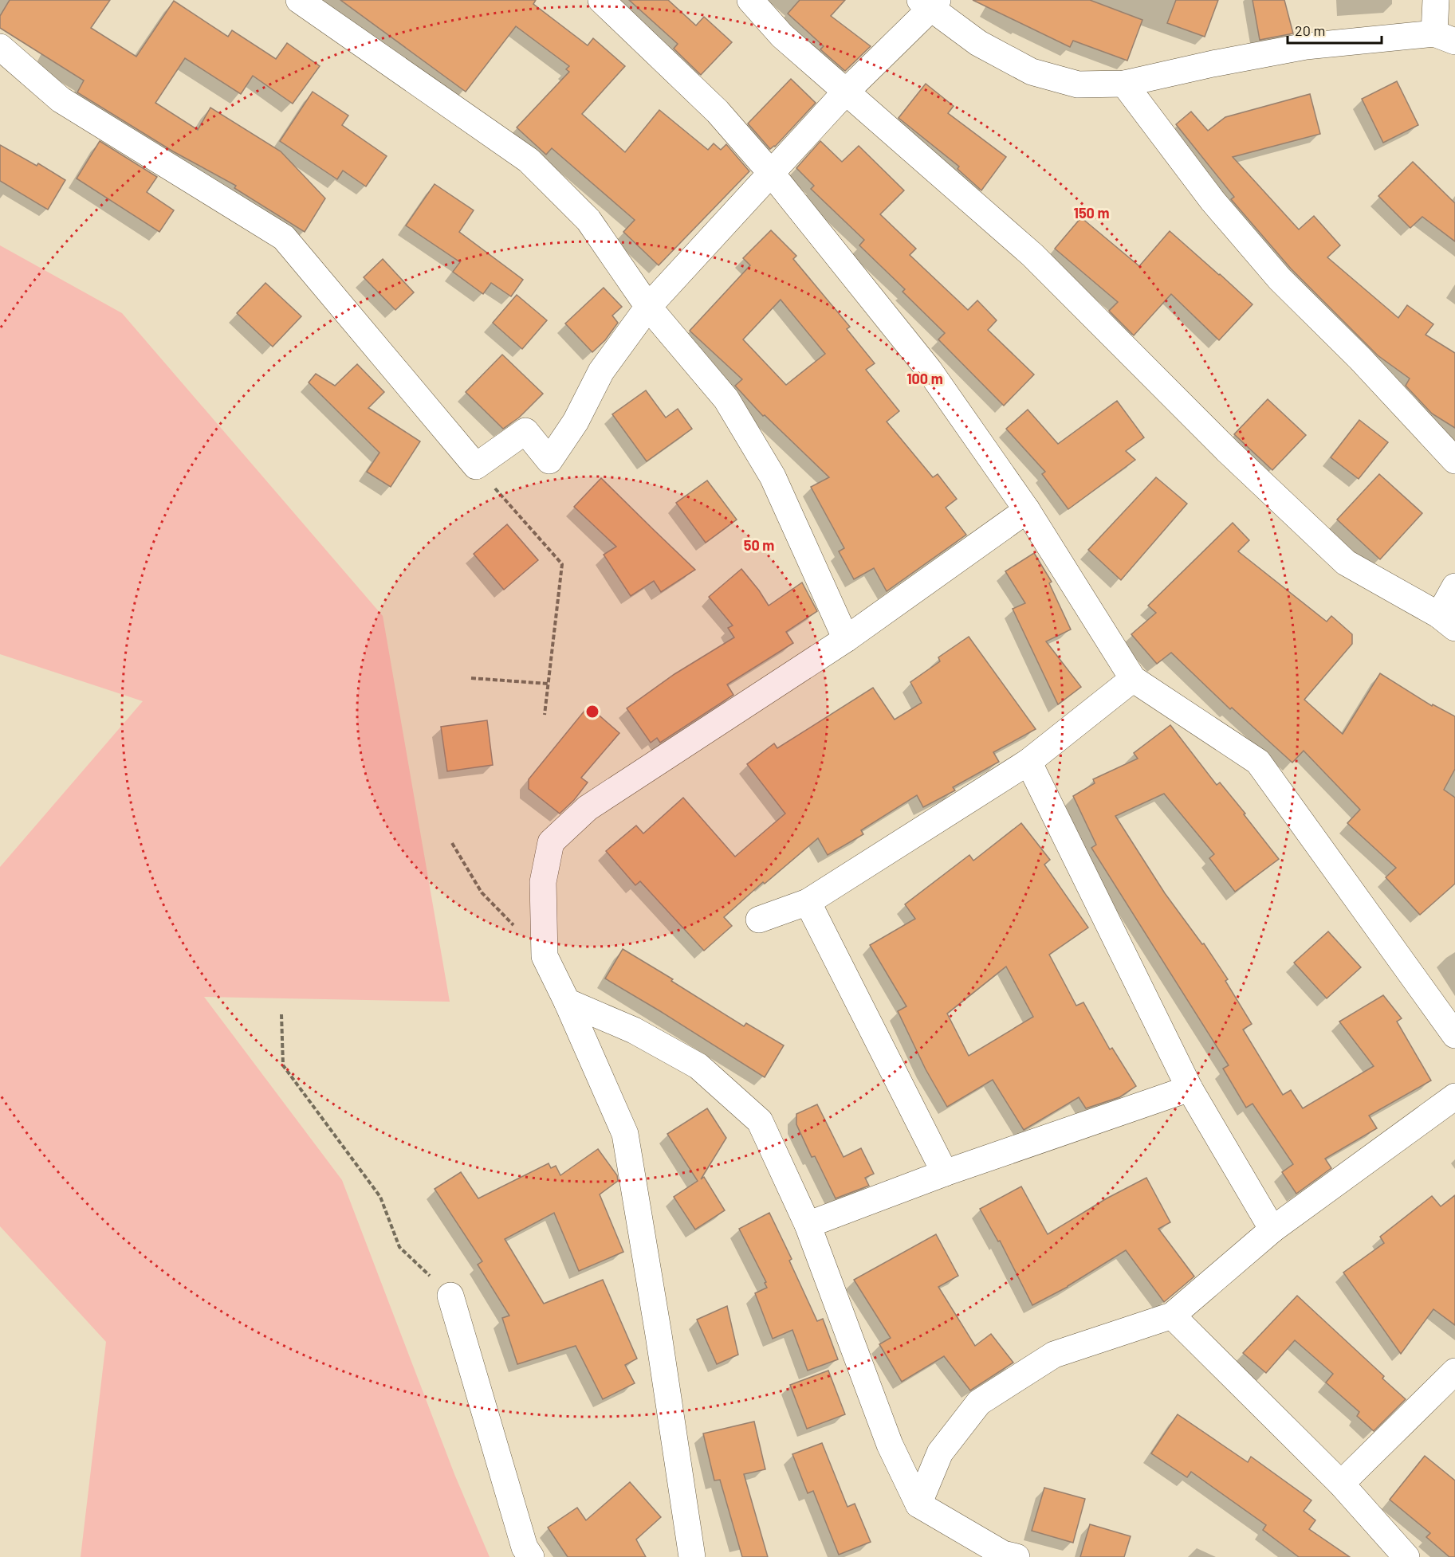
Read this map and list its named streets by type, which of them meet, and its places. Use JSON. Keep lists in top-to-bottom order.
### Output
{
  "scale_bar": "20 m",
  "rings": ["150 m", "100 m", "50 m"]
}
